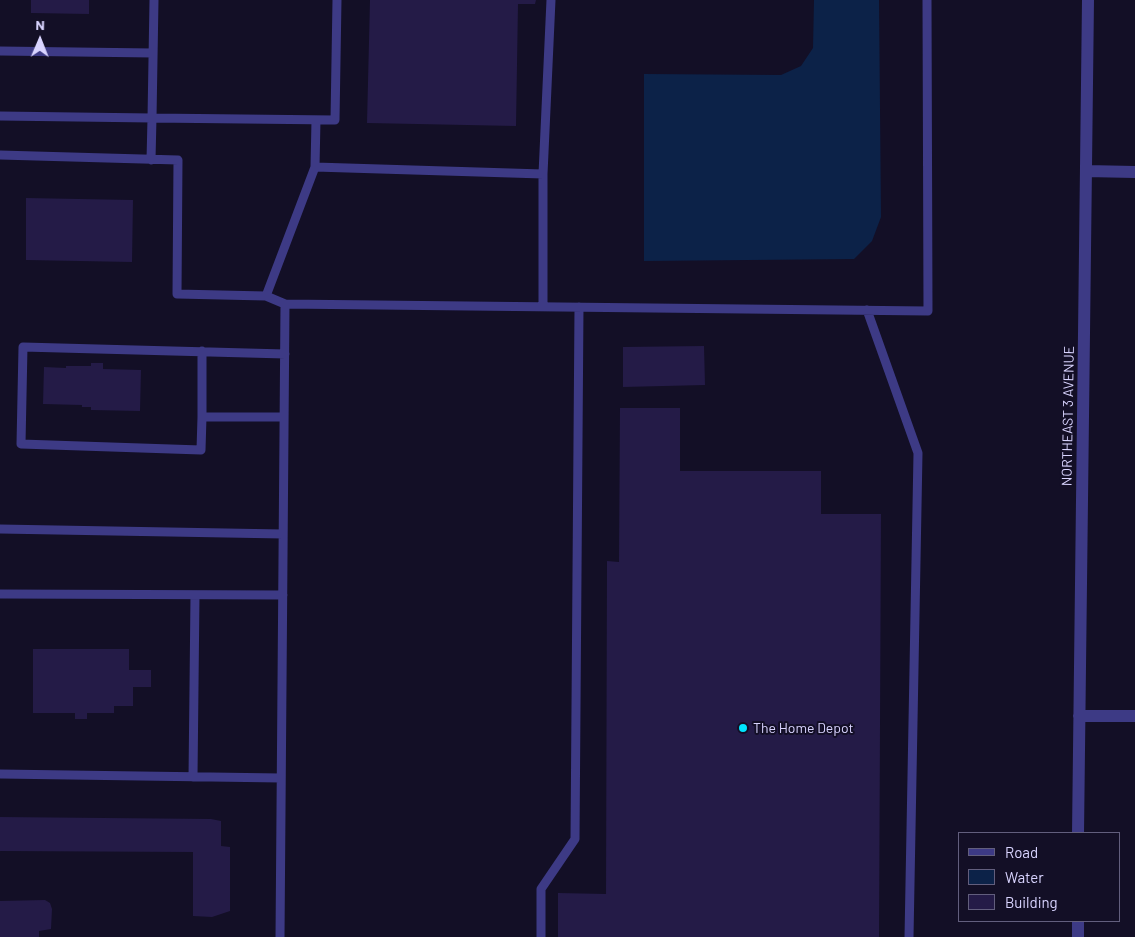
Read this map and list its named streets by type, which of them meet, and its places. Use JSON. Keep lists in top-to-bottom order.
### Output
{
  "streets": {
    "street": ["NORTHEAST 3 AVENUE"]
  },
  "places": ["The Home Depot"],
  "legend": ["Road", "Water", "Building"],
  "north": "top"
}
